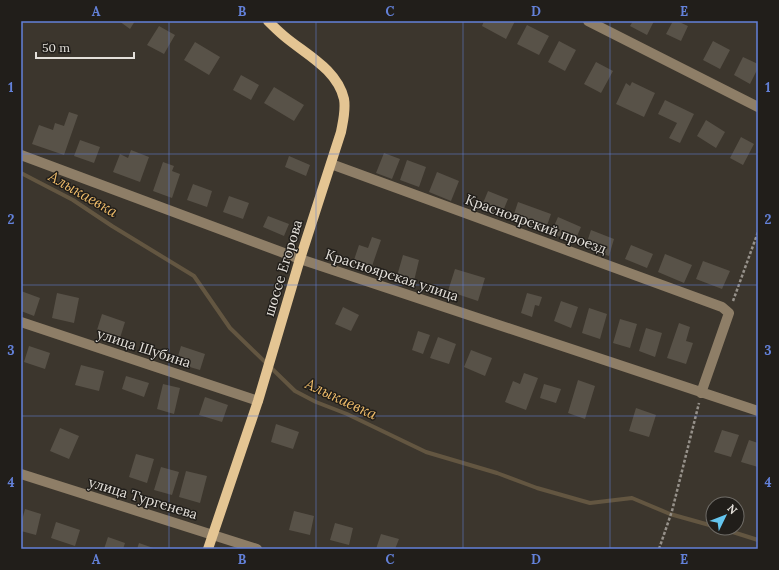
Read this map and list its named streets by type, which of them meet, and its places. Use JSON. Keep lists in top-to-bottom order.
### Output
{
  "streets": {
    "main road": ["шоссе Егорова"],
    "street": [
      "Красноярский проезд",
      "Красноярская улица",
      "улица Шубина",
      "улица Тургенева"
    ]
  },
  "crossings": [
    ["Красноярский проезд", "шоссе Егорова"],
    ["шоссе Егорова", "Красноярская улица"],
    ["шоссе Егорова", "улица Шубина"],
    ["шоссе Егорова", "улица Тургенева"]
  ],
  "water": ["Алыкаевка"],
  "scale_bar": "50 m",
  "north": "top right",
  "grid": {
    "columns": [
      "A",
      "B",
      "C",
      "D",
      "E"
    ],
    "rows": [
      "1",
      "2",
      "3",
      "4"
    ]
  }
}
